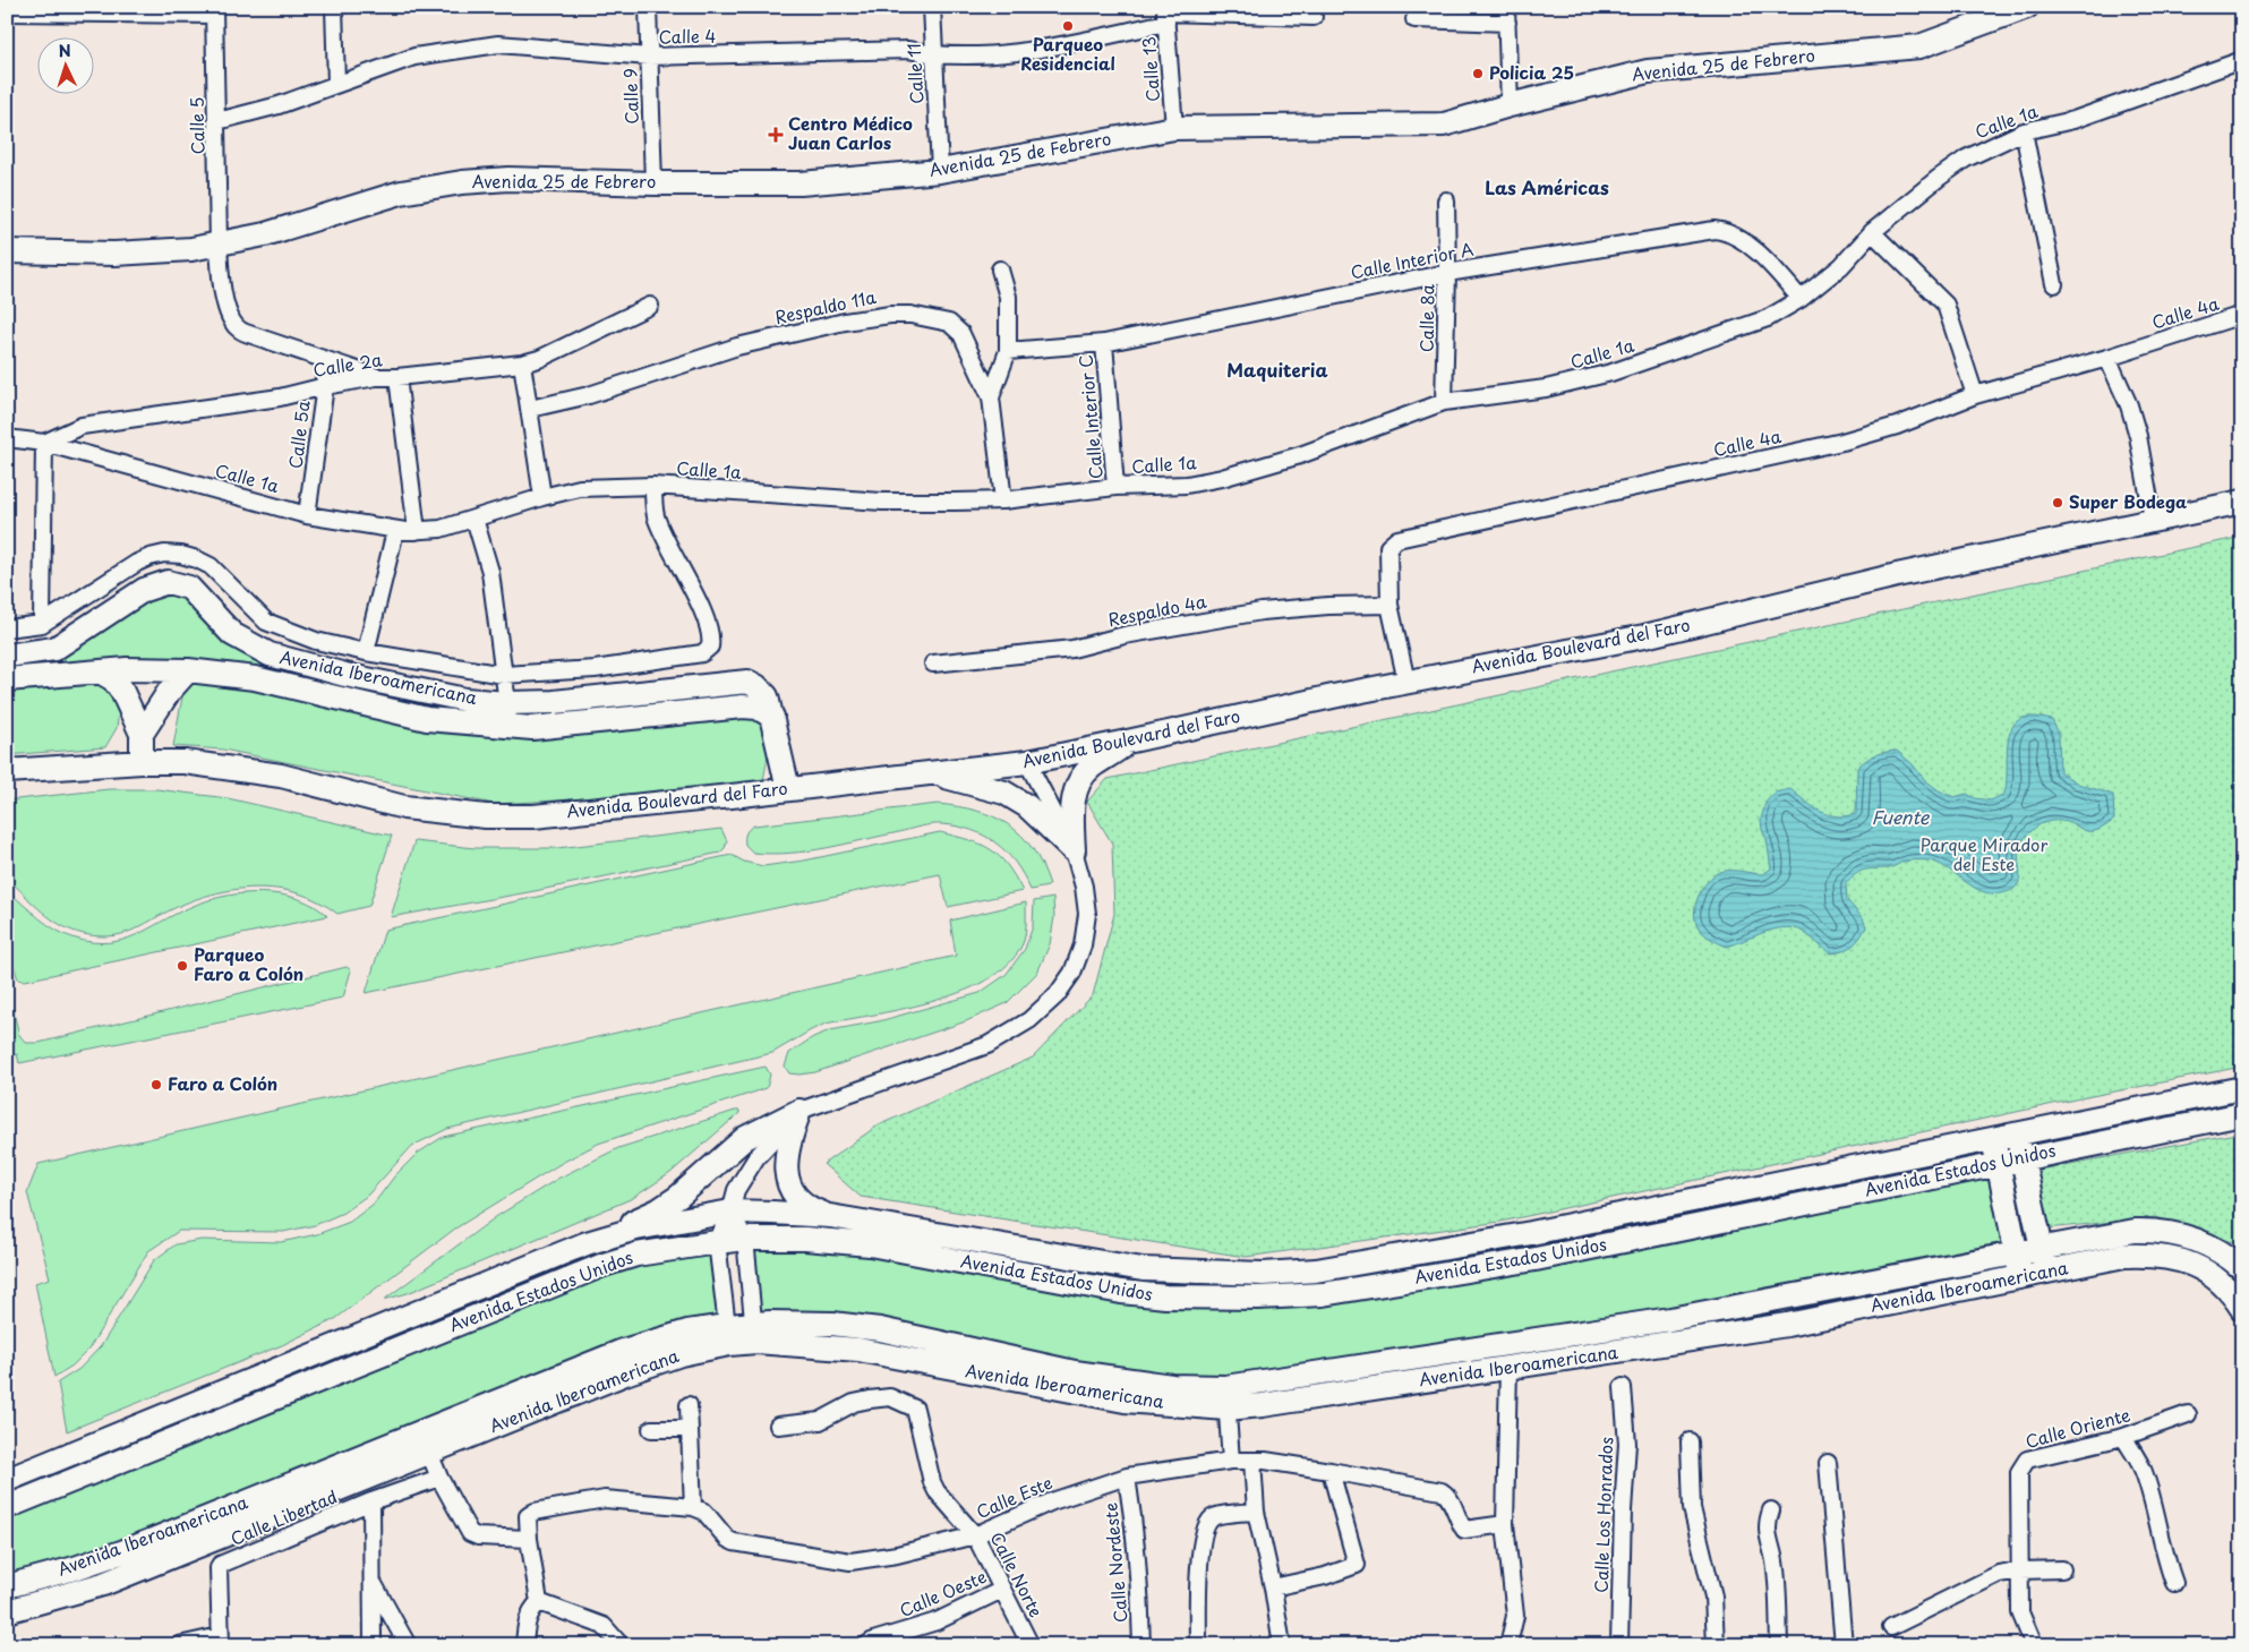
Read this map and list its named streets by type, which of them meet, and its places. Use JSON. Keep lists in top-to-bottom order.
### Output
{
  "streets": {
    "street": [
      "Calle 4",
      "Avenida 25 de Febrero",
      "Calle 13",
      "Calle 11",
      "Calle 9",
      "Calle 1a",
      "Calle 5",
      "Calle Interior A",
      "Respaldo 11a",
      "Calle 4a",
      "Calle 8a",
      "Calle 2a",
      "Calle Interior C",
      "Calle 5a",
      "Respaldo 4a",
      "Avenida Boulevard del Faro",
      "Avenida Iberoamericana",
      "Avenida Estados Unidos",
      "Calle Oriente",
      "Calle Este",
      "Calle Los Honrados",
      "Calle Libertad",
      "Calle Nordeste",
      "Calle Norte",
      "Calle Oeste"
    ]
  },
  "crossings": [
    ["Calle 4", "Calle 13"],
    ["Calle 4", "Calle 11"],
    ["Calle 4", "Calle 9"],
    ["Calle 4", "Calle 5"],
    ["Avenida 25 de Febrero", "Calle 13"],
    ["Avenida 25 de Febrero", "Calle 11"],
    ["Avenida 25 de Febrero", "Calle 9"],
    ["Avenida 25 de Febrero", "Calle 5"],
    ["Calle 1a", "Calle Interior A"],
    ["Calle 1a", "Respaldo 11a"],
    ["Calle 1a", "Calle 8a"],
    ["Calle 1a", "Calle 2a"],
    ["Calle 1a", "Calle Interior C"],
    ["Calle 1a", "Calle 5a"],
    ["Calle Interior A", "Calle 8a"],
    ["Calle Interior A", "Calle Interior C"],
    ["Calle 4a", "Respaldo 4a"],
    ["Calle 4a", "Avenida Boulevard del Faro"],
    ["Calle 2a", "Calle 5a"],
    ["Avenida Boulevard del Faro", "Avenida Iberoamericana"],
    ["Calle Este", "Calle Nordeste"],
    ["Calle Este", "Calle Norte"],
    ["Calle Norte", "Calle Oeste"]
  ],
  "districts": ["Las Américas", "Maquiteria"],
  "water": ["Fuente"],
  "parks": ["Parque Mirador del Este"],
  "places": {
    "other": [
      "Parqueo Residencial",
      "Policia 25",
      "Super Bodega",
      "Parqueo Faro a Colón",
      "Faro a Colón"
    ],
    "health": ["Centro Médico Juan Carlos"]
  },
  "north": "top"
}
